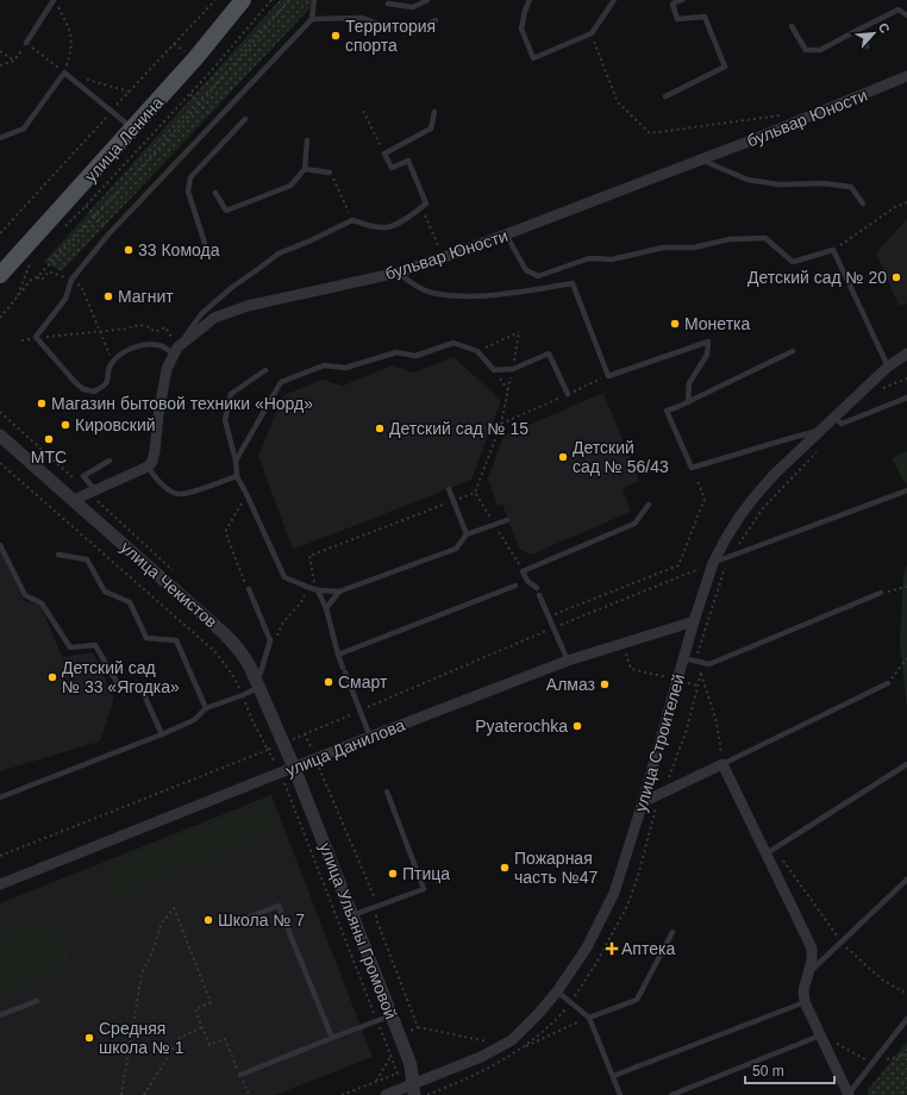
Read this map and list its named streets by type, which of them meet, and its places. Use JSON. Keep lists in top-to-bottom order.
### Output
{
  "streets": {
    "main road": ["улица Ленина"],
    "street": [
      "бульвар Юности",
      "улица Чекистов",
      "улица Строителей",
      "улица Данилова",
      "улица Ульяны Громовой"
    ]
  },
  "crossings": [
    ["улица Чекистов", "улица Данилова"],
    ["улица Чекистов", "улица Ульяны Громовой"],
    ["улица Строителей", "улица Данилова"],
    ["улица Строителей", "улица Ульяны Громовой"],
    ["улица Данилова", "улица Ульяны Громовой"]
  ],
  "places": {
    "other": [
      "Территория спорта",
      "33 Комода",
      "Детский сад № 20",
      "Магнит",
      "Монетка",
      "Магазин бытовой техники «Норд»",
      "Кировский",
      "Детский сад № 15",
      "МТС",
      "Детский сад № 56/43",
      "Детский сад № 33 «Ягодка»",
      "Смарт",
      "Алмаз",
      "Pyaterochka",
      "Пожарная часть №47",
      "Птица",
      "Школа № 7",
      "Средняя школа № 1"
    ],
    "health": ["Аптека"]
  },
  "scale_bar": "50 m",
  "north": "top right"
}
